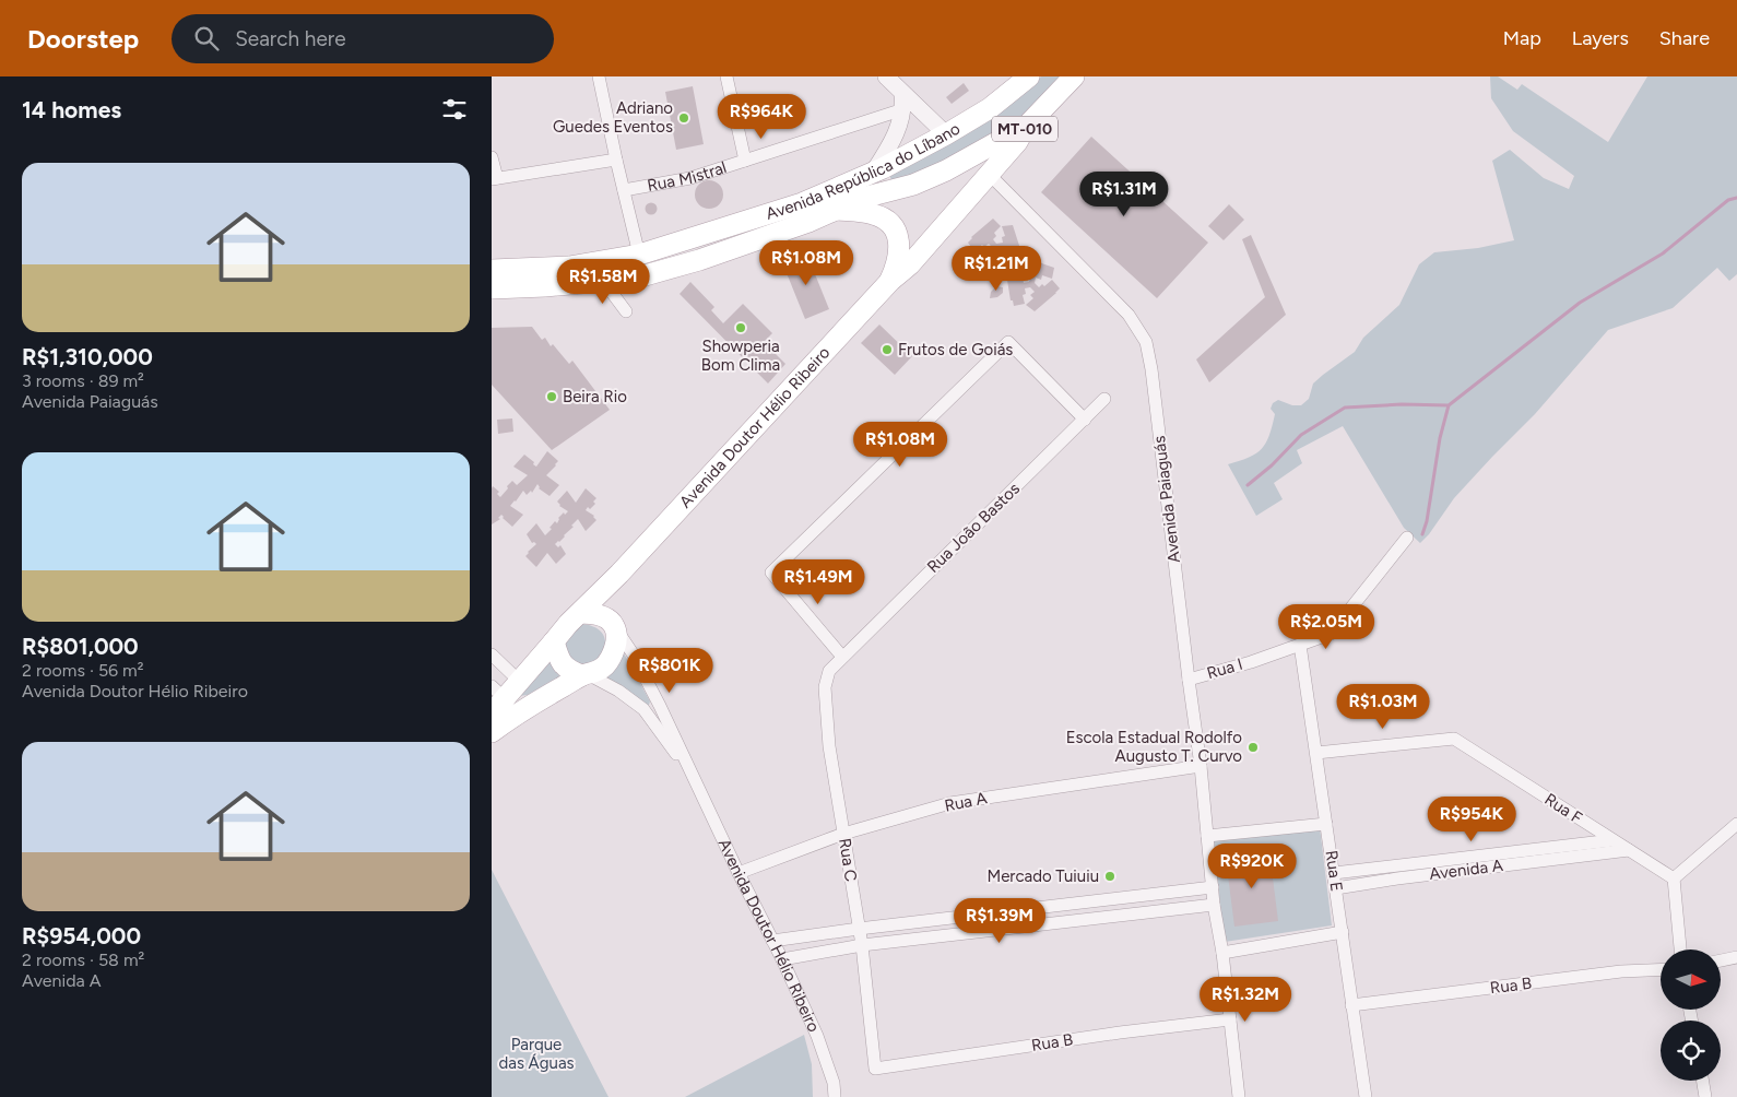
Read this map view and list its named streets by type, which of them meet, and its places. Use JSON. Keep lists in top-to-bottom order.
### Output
{
  "streets": {
    "main road": ["MT-010", "Avenida República do Líbano", "Avenida Doutor Hélio Ribeiro"],
    "street": [
      "Rua Mistral",
      "Avenida Paiaguás",
      "Rua João Bastos",
      "Rua I",
      "Rua A",
      "Rua F",
      "Rua C",
      "Avenida A",
      "Rua E",
      "Rua B"
    ]
  },
  "crossings": [
    ["MT-010", "Avenida República do Líbano"],
    ["MT-010", "Avenida Doutor Hélio Ribeiro"],
    ["MT-010", "Avenida Paiaguás"],
    ["Avenida Doutor Hélio Ribeiro", "Rua A"],
    ["Avenida Paiaguás", "Rua I"],
    ["Avenida Paiaguás", "Rua A"],
    ["Avenida Paiaguás", "Rua B"],
    ["Rua João Bastos", "Rua C"],
    ["Rua I", "Rua E"],
    ["Rua A", "Rua C"],
    ["Rua F", "Avenida A"],
    ["Rua F", "Rua E"],
    ["Rua C", "Rua B"],
    ["Avenida A", "Rua E"],
    ["Rua E", "Rua B"]
  ],
  "parks": ["Parque das Águas"],
  "places": [
    "Adriano Guedes Eventos",
    "Showperia Bom Clima",
    "Frutos de Goiás",
    "Beira Rio",
    "Escola Estadual Rodolfo Augusto T. Curvo",
    "Mercado Tuiuiu"
  ],
  "north": "right",
  "page": {
    "header": "Doorstep",
    "search": "Search here",
    "nav": ["Map", "Layers", "Share"],
    "heading": "14 homes",
    "price": [
      "R$964K",
      "R$1.31M",
      "R$1.08M",
      "R$1.21M",
      "R$1.58M",
      "R$1.08M",
      "R$1.49M",
      "R$2.05M",
      "R$801K",
      "R$1.03M",
      "R$954K",
      "R$920K",
      "R$1.39M",
      "R$1.32M"
    ],
    "list": [
      {
        "name": "R$1,310,000",
        "note": "3 rooms · 89 m² · Avenida Paiaguás"
      },
      {
        "name": "R$801,000",
        "note": "2 rooms · 56 m² · Avenida Doutor Hélio Ribeiro"
      },
      {
        "name": "R$954,000",
        "note": "2 rooms · 58 m² · Avenida A"
      }
    ]
  }
}
